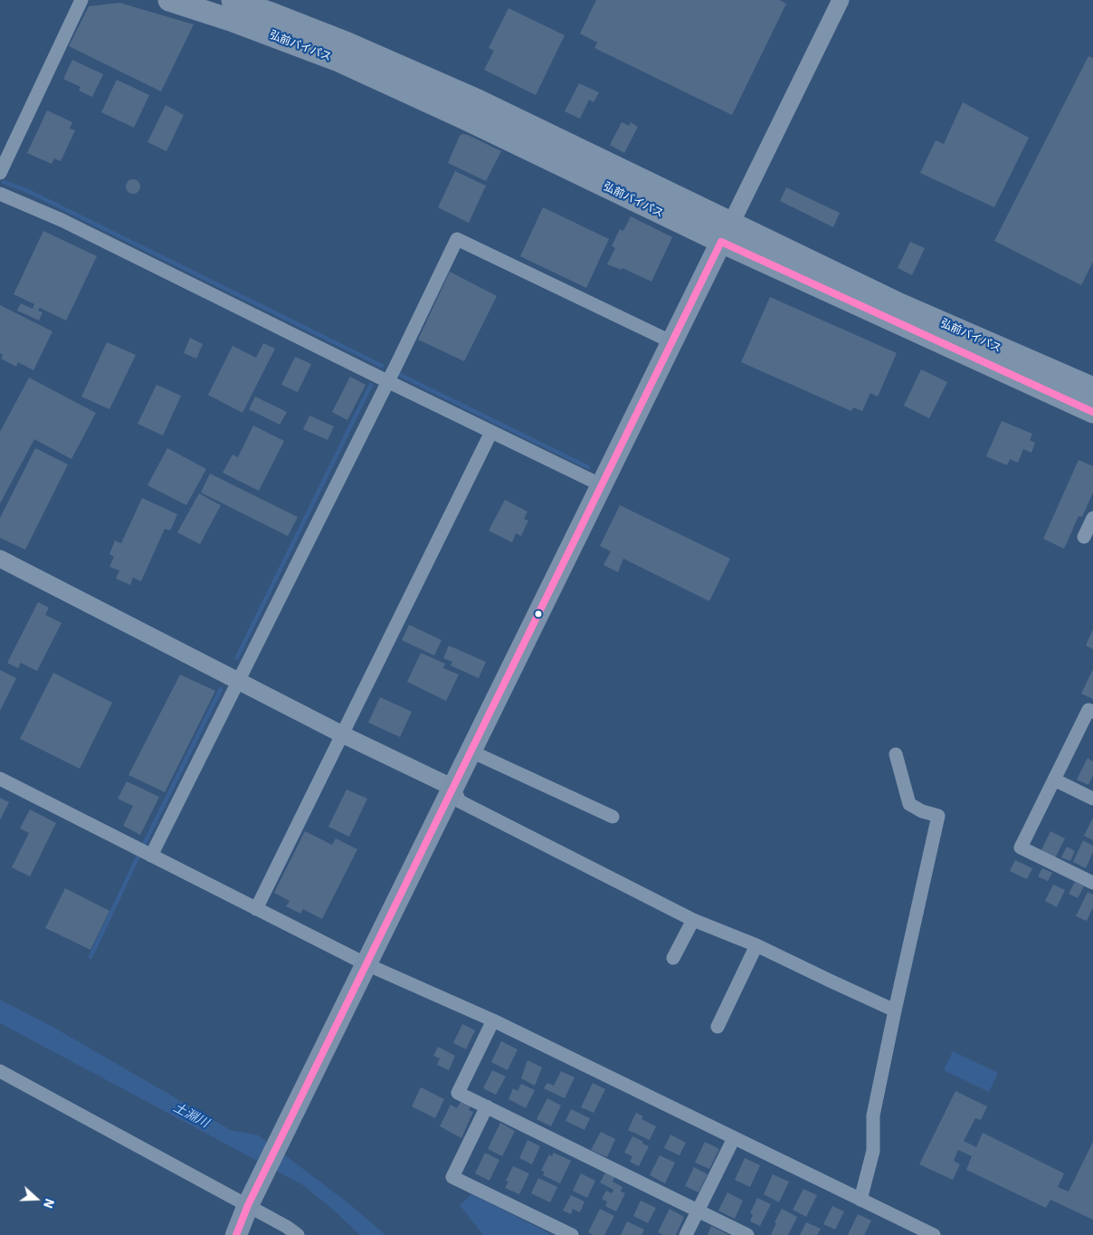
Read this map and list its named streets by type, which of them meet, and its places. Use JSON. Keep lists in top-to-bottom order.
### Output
{
  "streets": {
    "highway": ["弘前バイパス"]
  },
  "water": ["土淵川"],
  "north": "right"
}
